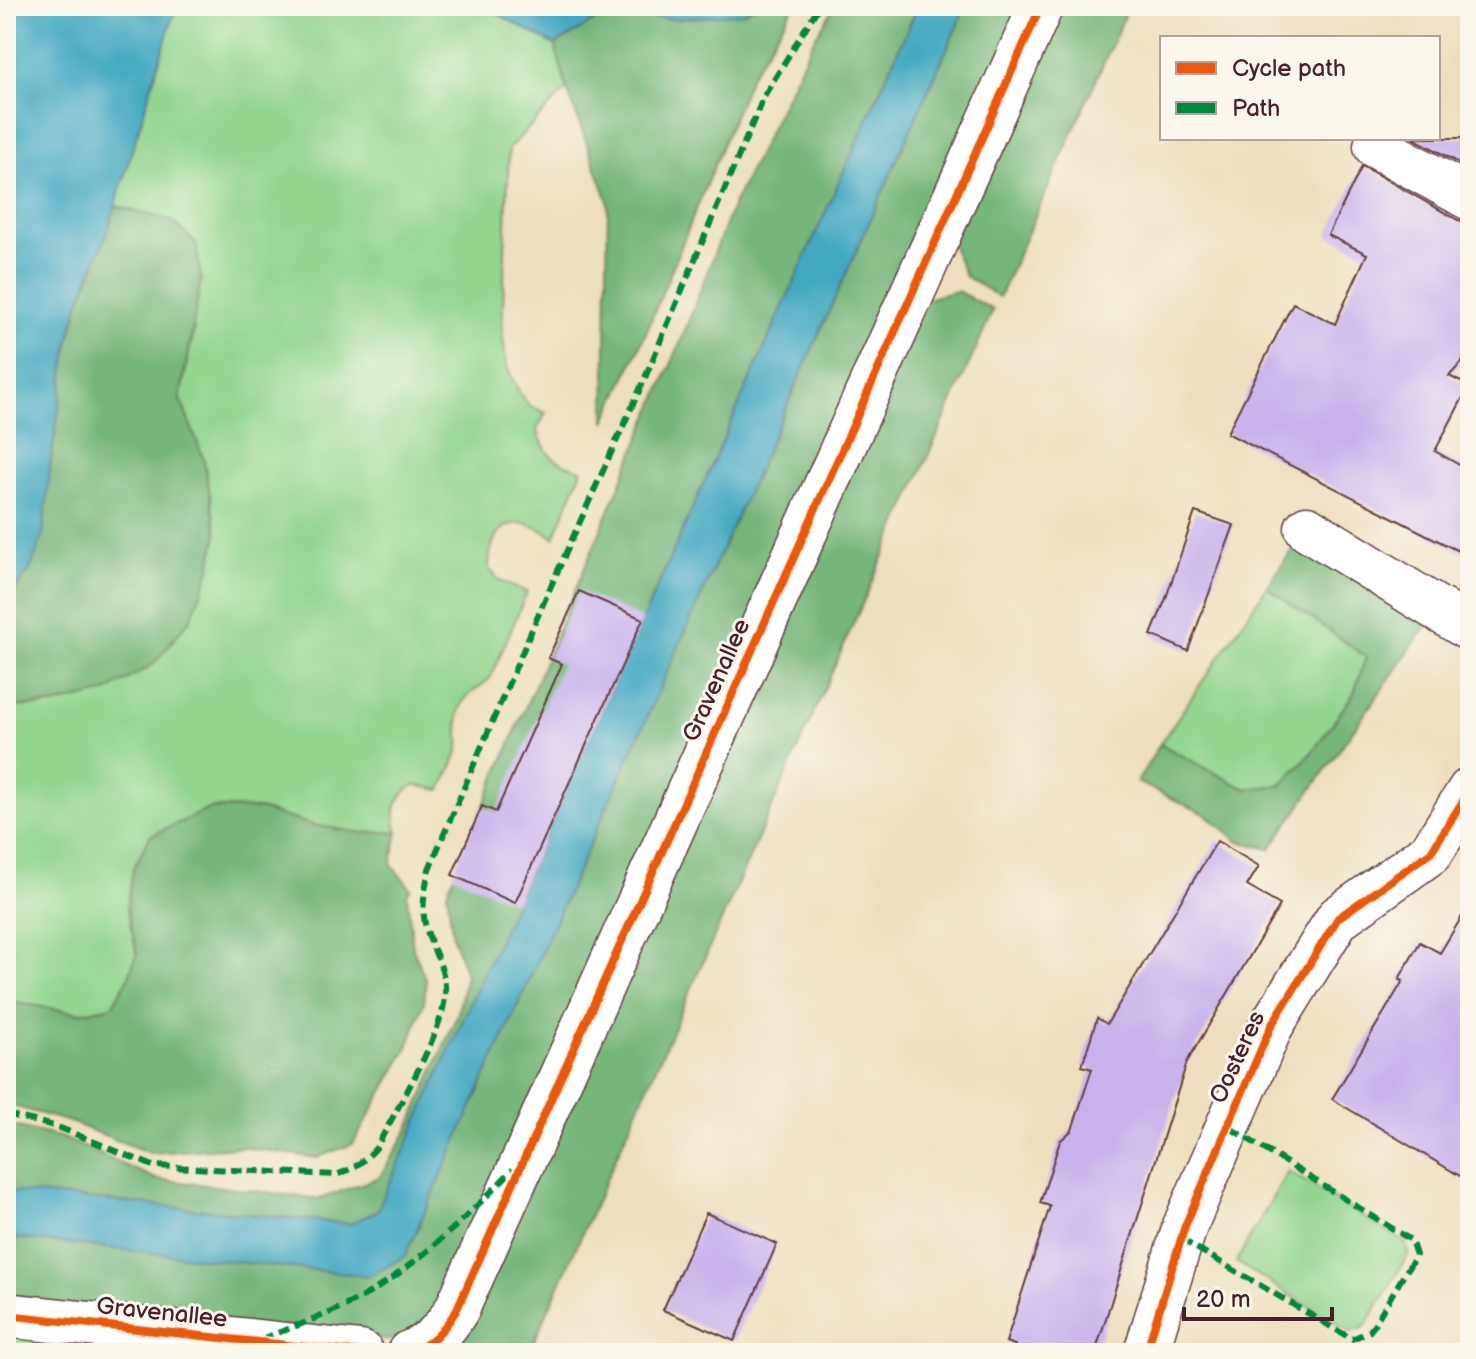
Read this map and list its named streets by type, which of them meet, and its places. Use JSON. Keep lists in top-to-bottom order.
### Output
{
  "streets": {
    "street": ["Gravenallee", "Oosteres"]
  },
  "legend": ["Cycle path", "Path"],
  "scale_bar": "20 m"
}
